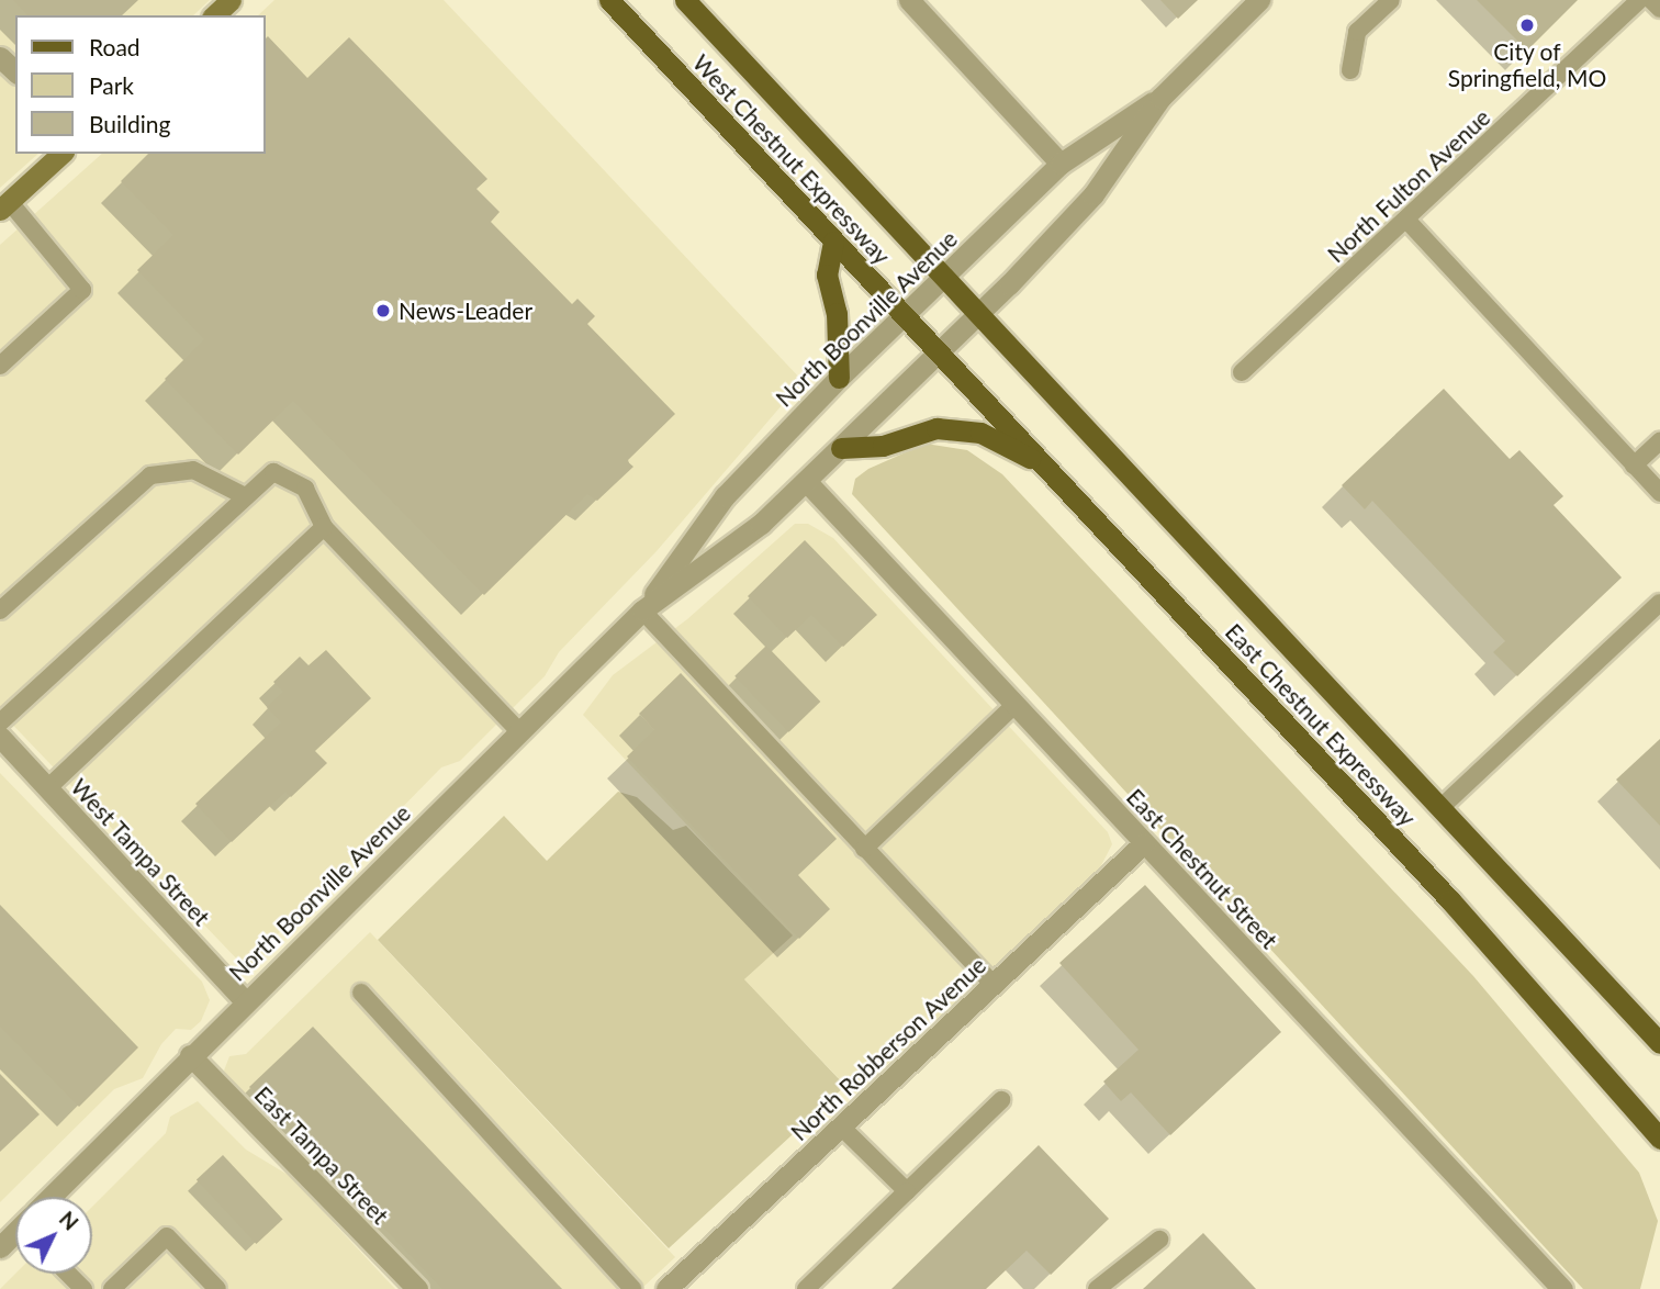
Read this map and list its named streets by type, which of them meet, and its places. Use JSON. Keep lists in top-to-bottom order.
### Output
{
  "streets": {
    "main road": ["West Chestnut Expressway", "East Chestnut Expressway"],
    "street": [
      "North Boonville Avenue",
      "West Tampa Street",
      "East Chestnut Street",
      "North Robberson Avenue",
      "East Tampa Street"
    ],
    "lane": ["North Fulton Avenue"]
  },
  "crossings": [
    ["West Chestnut Expressway", "North Boonville Avenue"],
    ["West Chestnut Expressway", "East Chestnut Expressway"],
    ["North Boonville Avenue", "East Chestnut Expressway"],
    ["North Boonville Avenue", "West Tampa Street"],
    ["North Boonville Avenue", "East Chestnut Street"],
    ["North Boonville Avenue", "East Tampa Street"],
    ["East Chestnut Street", "North Robberson Avenue"]
  ],
  "places": ["City of Springfield, MO", "News-Leader"],
  "legend": ["Road", "Park", "Building"],
  "north": "top right"
}
